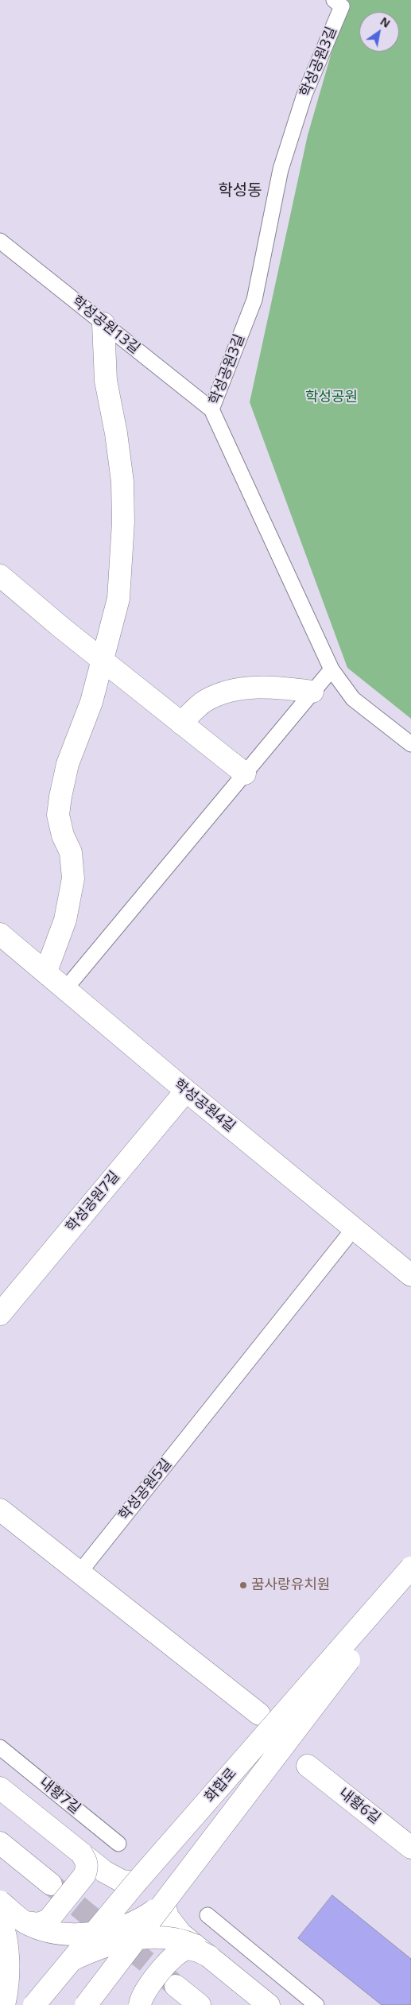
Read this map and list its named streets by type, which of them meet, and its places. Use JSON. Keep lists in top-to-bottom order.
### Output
{
  "streets": {
    "street": [
      "학성공원4길",
      "학성공원7길",
      "화합로",
      "내황6길"
    ],
    "lane": [
      "학성공원3길",
      "학성공원13길",
      "학성공원5길",
      "내황7길"
    ]
  },
  "crossings": [
    ["학성공원3길", "학성공원13길"],
    ["학성공원4길", "학성공원7길"],
    ["학성공원4길", "학성공원5길"]
  ],
  "districts": ["학성동"],
  "parks": ["학성공원"],
  "places": ["꿈사랑유치원"],
  "north": "top right"
}
